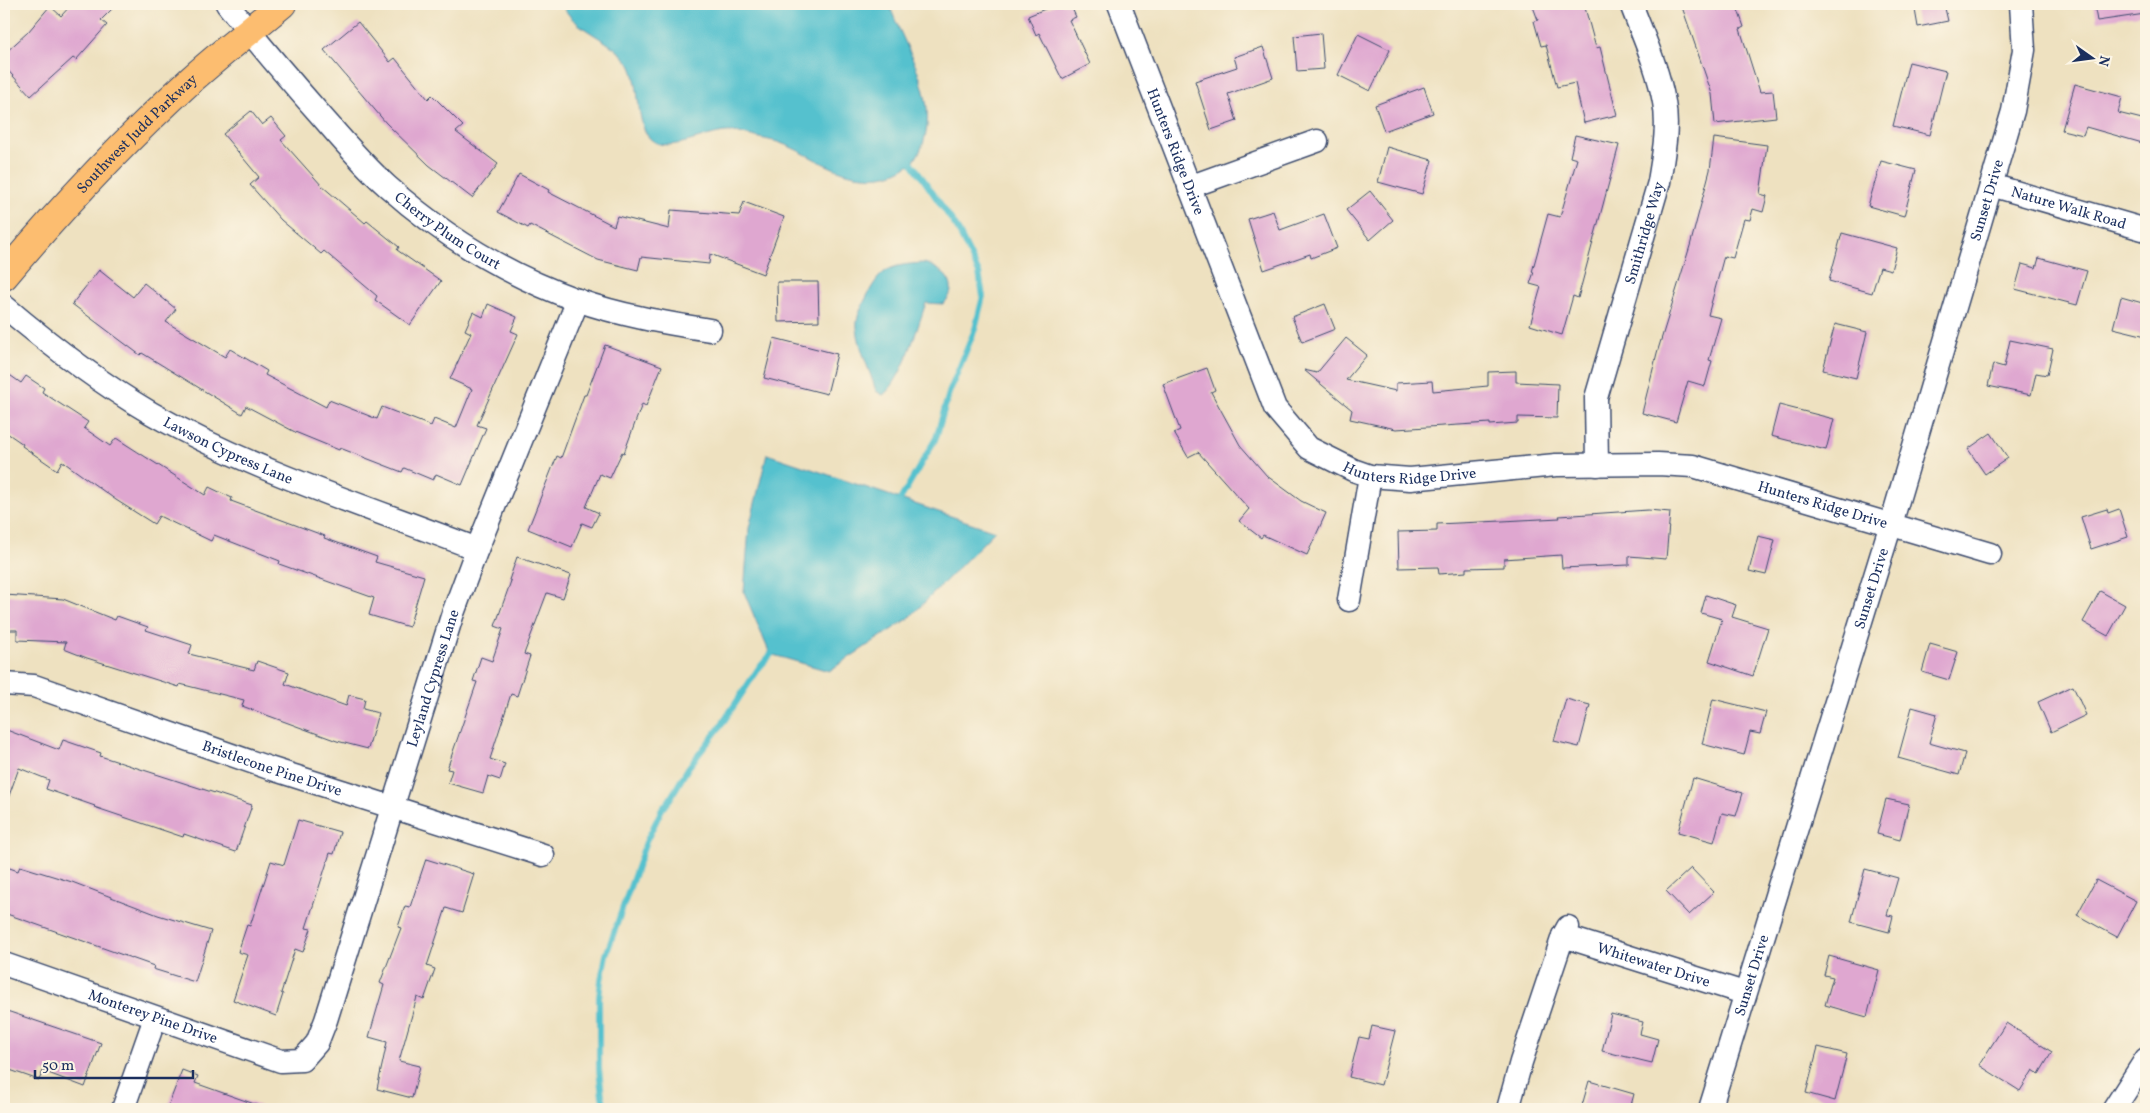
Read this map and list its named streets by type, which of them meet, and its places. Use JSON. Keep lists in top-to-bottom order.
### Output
{
  "streets": {
    "highway": ["Southwest Judd Parkway"],
    "street": [
      "Hunters Ridge Drive",
      "Sunset Drive",
      "Nature Walk Road",
      "Cherry Plum Court",
      "Smithridge Way",
      "Lawson Cypress Lane",
      "Leyland Cypress Lane",
      "Bristlecone Pine Drive",
      "Whitewater Drive",
      "Monterey Pine Drive"
    ]
  },
  "crossings": [
    ["Southwest Judd Parkway", "Cherry Plum Court"],
    ["Hunters Ridge Drive", "Sunset Drive"],
    ["Hunters Ridge Drive", "Smithridge Way"],
    ["Sunset Drive", "Nature Walk Road"],
    ["Sunset Drive", "Whitewater Drive"],
    ["Cherry Plum Court", "Leyland Cypress Lane"],
    ["Lawson Cypress Lane", "Leyland Cypress Lane"],
    ["Leyland Cypress Lane", "Bristlecone Pine Drive"],
    ["Leyland Cypress Lane", "Monterey Pine Drive"]
  ],
  "scale_bar": "50 m",
  "north": "right"
}
